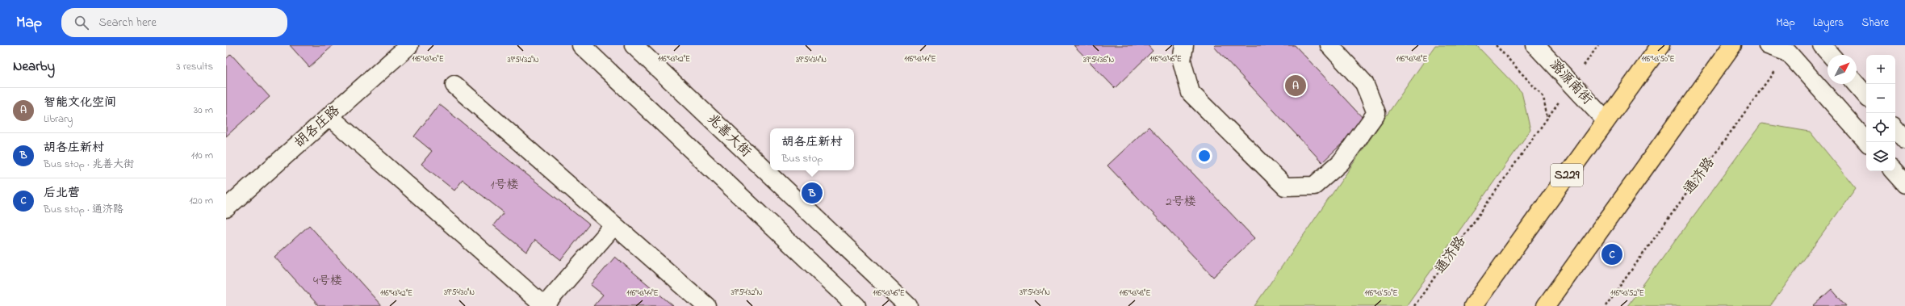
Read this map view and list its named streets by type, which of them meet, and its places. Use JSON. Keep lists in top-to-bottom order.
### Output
{
  "streets": {
    "main road": ["S229"],
    "street": ["潞源南街", "胡各庄路", "兆善大街"],
    "path": ["通济路"]
  },
  "crossings": [
    ["潞源南街", "S229"],
    ["潞源南街", "通济路"]
  ],
  "house_numbers": ["1号楼", "2号楼", "4号楼"],
  "north": "top right",
  "page": {
    "header": "Map",
    "search": "Search here",
    "nav": ["Map", "Layers", "Share"],
    "heading": ["Nearby", "3 results"],
    "map_buttons": ["+", "−"],
    "pins": ["A", "B", "C"],
    "list": [
      {
        "mark": "A",
        "name": "智能文化空间",
        "note": "Library",
        "value": "30 m"
      },
      {
        "mark": "B",
        "name": "胡各庄新村",
        "note": "Bus stop · 兆善大街",
        "value": "110 m"
      },
      {
        "mark": "C",
        "name": "后北营",
        "note": "Bus stop · 通济路",
        "value": "120 m"
      }
    ],
    "popup": ["胡各庄新村", "Bus stop"]
  },
  "coordinates": [
    "116°43'42\"E",
    "116°43'44\"E",
    "116°43'48\"E",
    "116°43'40\"E",
    "116°43'46\"E",
    "116°43'50\"E",
    "39°54'32\"N",
    "39°54'34\"N",
    "39°54'36\"N",
    "39°54'30\"N",
    "116°43'52\"E"
  ]
}
